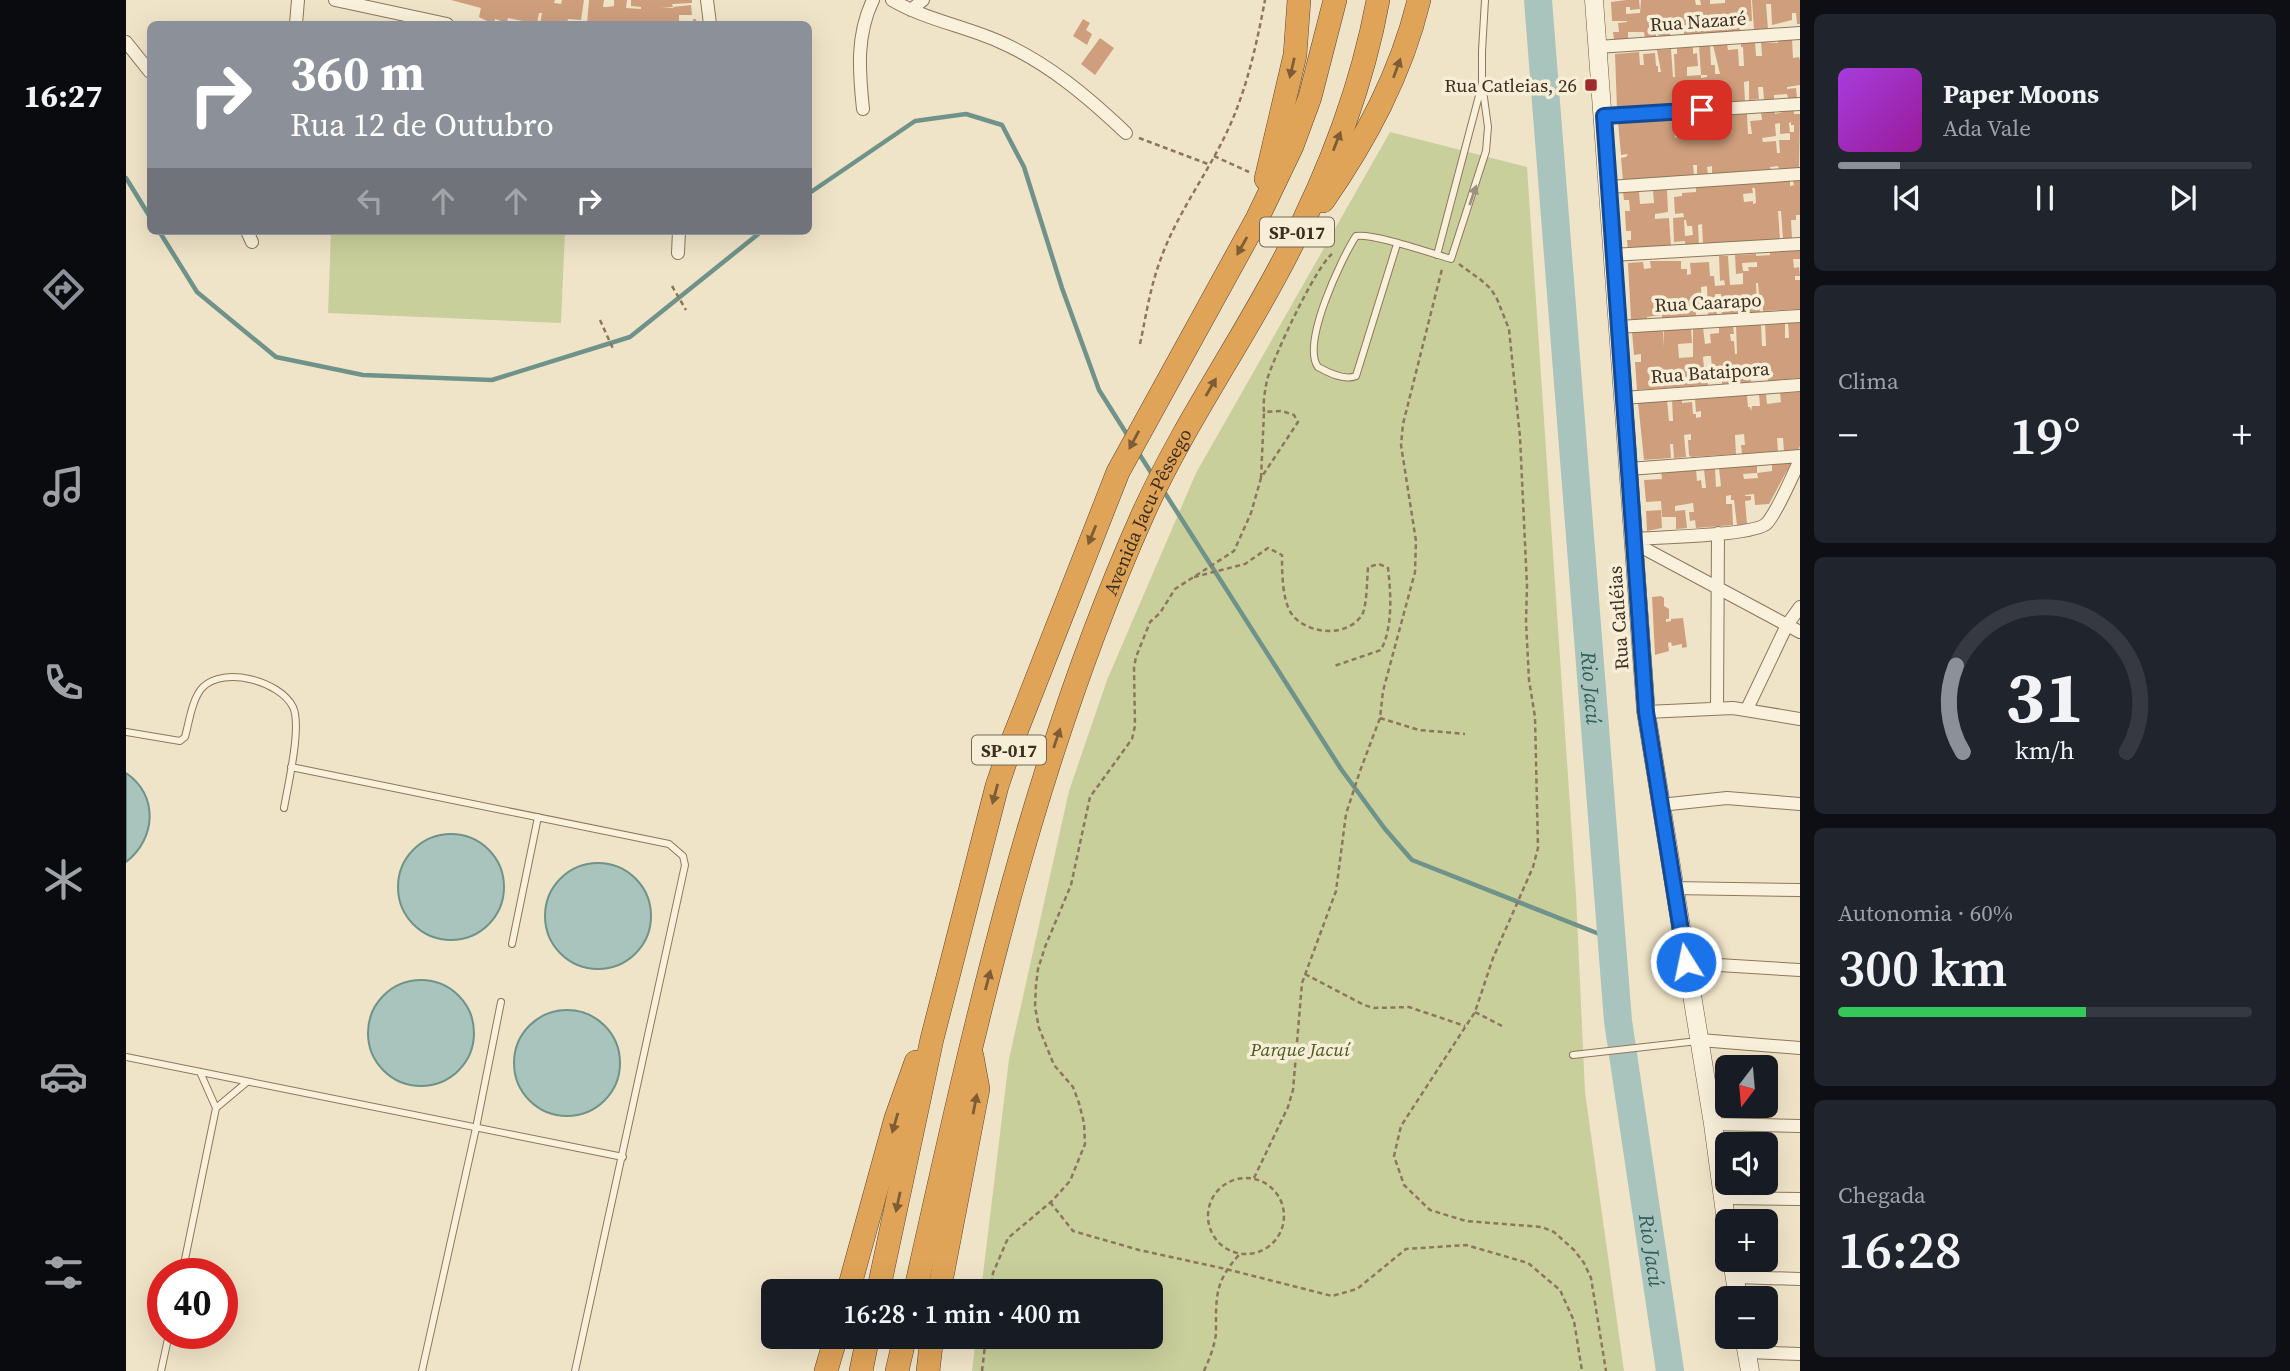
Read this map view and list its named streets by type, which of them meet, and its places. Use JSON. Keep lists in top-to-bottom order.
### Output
{
  "streets": {
    "highway": ["SP-017", "Avenida Jacu-Pêssego"],
    "street": [
      "Rua Nazaré",
      "Rua Caarapo",
      "Rua Bataipora",
      "Rua Catléias"
    ]
  },
  "crossings": [
    ["Rua Nazaré", "Rua Catléias"],
    ["Rua Caarapo", "Rua Catléias"],
    ["Rua Bataipora", "Rua Catléias"]
  ],
  "water": ["Rio Jacú"],
  "parks": ["Parque Jacuí"],
  "places": {
    "transit": ["Rua Catleias, 26"]
  },
  "north": "bottom",
  "page": {
    "tabs": "16:27",
    "turn": ["360 m", "Rua 12 de Outubro"],
    "song": ["Paper Moons", "Ada Vale"],
    "tile": [
      "Clima",
      ["Autonomia · 60%", "300 km"],
      ["Chegada", "16:28"]
    ],
    "heat": ["−", "19°", "+"],
    "map_buttons": ["+", "−"],
    "limit": "40",
    "trip": "16:28 · 1 min · 400 m",
    "gauge": ["31", "km/h"]
  }
}
